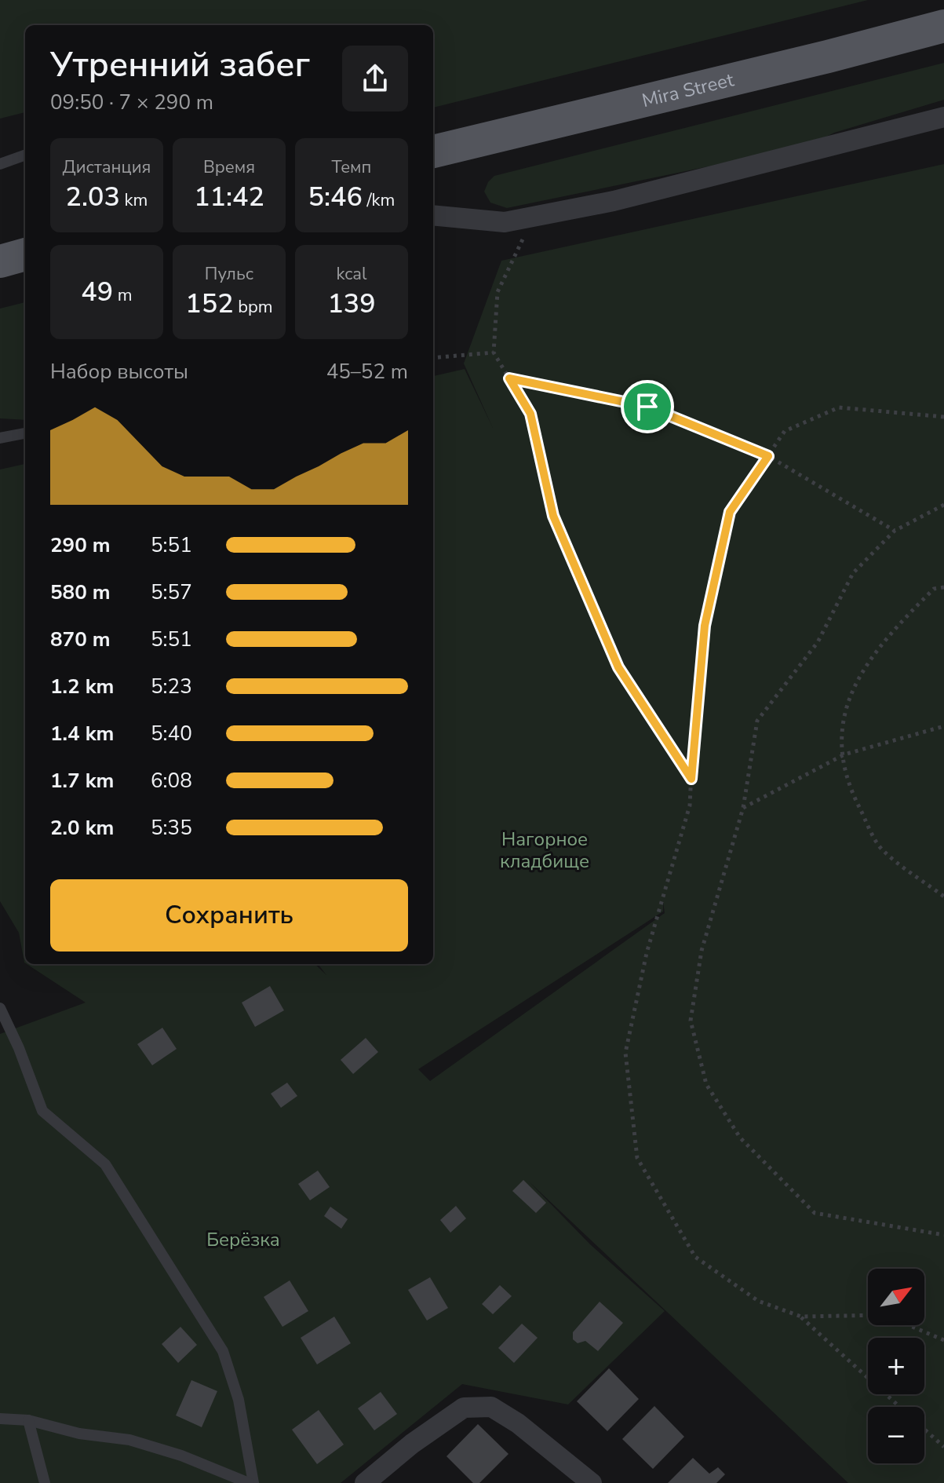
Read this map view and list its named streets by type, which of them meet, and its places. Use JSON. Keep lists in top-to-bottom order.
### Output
{
  "streets": {
    "main road": ["Mira Street"]
  },
  "parks": ["Нагорное кладбище", "Берёзка"],
  "north": "top right",
  "page": {
    "heading": ["Утренний забег", "09:50 · 7 × 290 m"],
    "stats": [
      ["Дистанция", "2.03 km"],
      ["Время", "11:42"],
      ["Темп", "5:46 /km"],
      ["49 m"],
      ["Пульс", "152 bpm"],
      ["kcal", "139"]
    ],
    "chart": ["Набор высоты", "45–52 m"],
    "list": [
      {
        "name": "290 m",
        "note": "5:51"
      },
      {
        "name": "580 m",
        "note": "5:57"
      },
      {
        "name": "870 m",
        "note": "5:51"
      },
      {
        "name": "1.2 km",
        "note": "5:23"
      },
      {
        "name": "1.4 km",
        "note": "5:40"
      },
      {
        "name": "1.7 km",
        "note": "6:08"
      },
      {
        "name": "2.0 km",
        "note": "5:35"
      }
    ],
    "buttons": "Сохранить",
    "map_buttons": ["+", "−"]
  }
}
